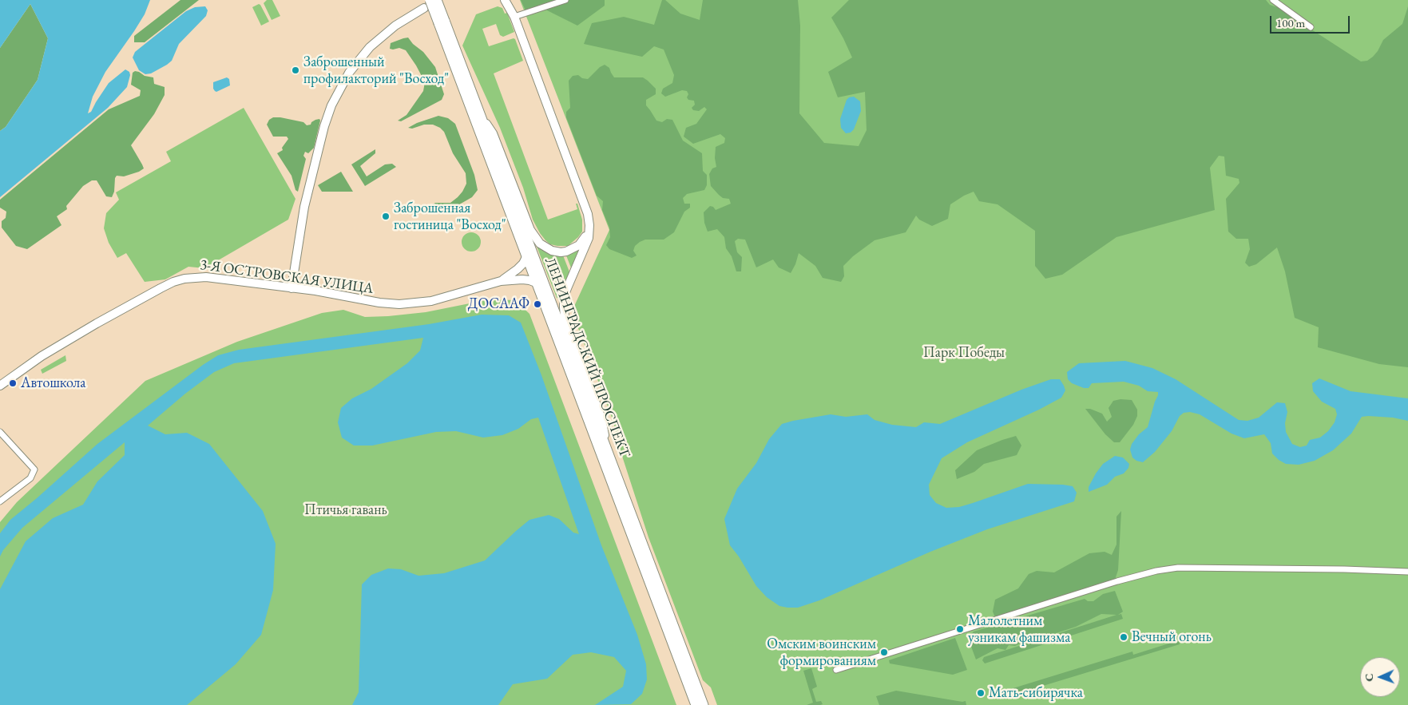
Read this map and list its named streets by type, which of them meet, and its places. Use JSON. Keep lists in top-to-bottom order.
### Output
{
  "streets": {
    "main road": ["ЛЕНИНГРАДСКИЙ ПРОСПЕКТ"],
    "street": ["3-Я ОСТРОВСКАЯ УЛИЦА"]
  },
  "parks": ["Парк Победы", "Птичья гавань"],
  "places": [
    "Заброшенный профилакторий \"Восход\"",
    "Заброшенная гостиница \"Восход\"",
    "ДОСААФ",
    "Автошкола",
    "Малолетним узникам фашизма",
    "Вечный огонь",
    "Омским воинским формированиям",
    "Мать-сибирячка"
  ],
  "scale_bar": "100 m",
  "north": "left"
}
